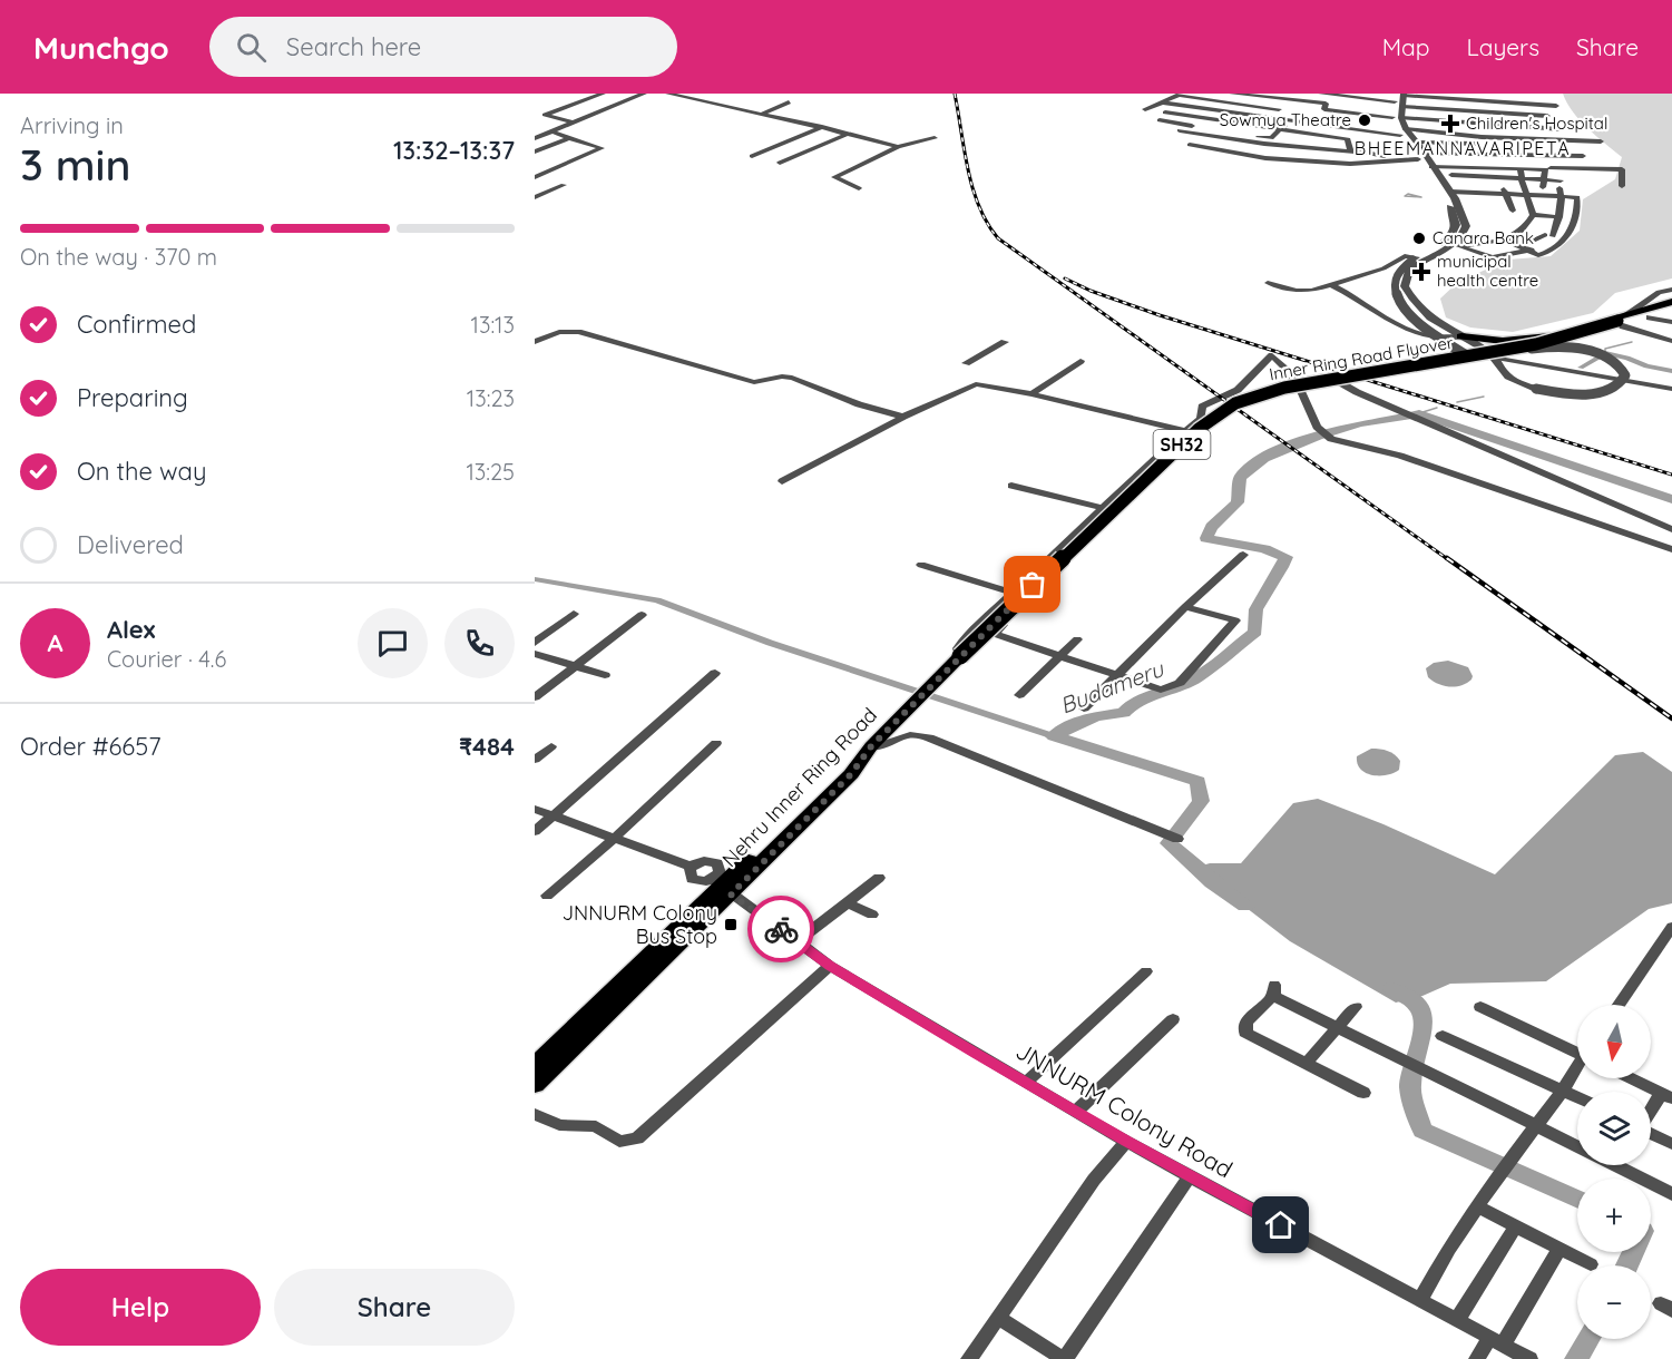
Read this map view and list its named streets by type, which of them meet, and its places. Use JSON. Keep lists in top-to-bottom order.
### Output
{
  "streets": {
    "main road": ["Inner Ring Road Flyover", "SH32", "Nehru Inner Ring Road"],
    "street": ["JNNURM Colony Road"]
  },
  "crossings": [
    ["Inner Ring Road Flyover", "Nehru Inner Ring Road"],
    ["SH32", "Nehru Inner Ring Road"],
    ["SH32", "JNNURM Colony Road"],
    ["Nehru Inner Ring Road", "JNNURM Colony Road"]
  ],
  "districts": ["BHEEMANNAVARIPETA"],
  "water": ["Budameru"],
  "places": {
    "other": ["Sowmya Theatre", "Canara Bank"],
    "health": ["Children's Hospital", "municipal health centre"],
    "transit": ["JNNURM Colony Bus Stop"]
  },
  "north": "bottom",
  "page": {
    "header": "Munchgo",
    "search": "Search here",
    "nav": ["Map", "Layers", "Share"],
    "heading": ["3 min", "Arriving in", "13:32–13:37"],
    "panel": [
      "Alex",
      "Courier · 4.6",
      "Order #6657",
      "₹484"
    ],
    "bar": "On the way · 370 m",
    "list": [
      ["Confirmed", "13:13"],
      ["Preparing", "13:23"],
      ["On the way", "13:25"],
      "Delivered"
    ],
    "round": "A",
    "map_buttons": ["+", "−"],
    "buttons": ["Help", "Share"]
  }
}
